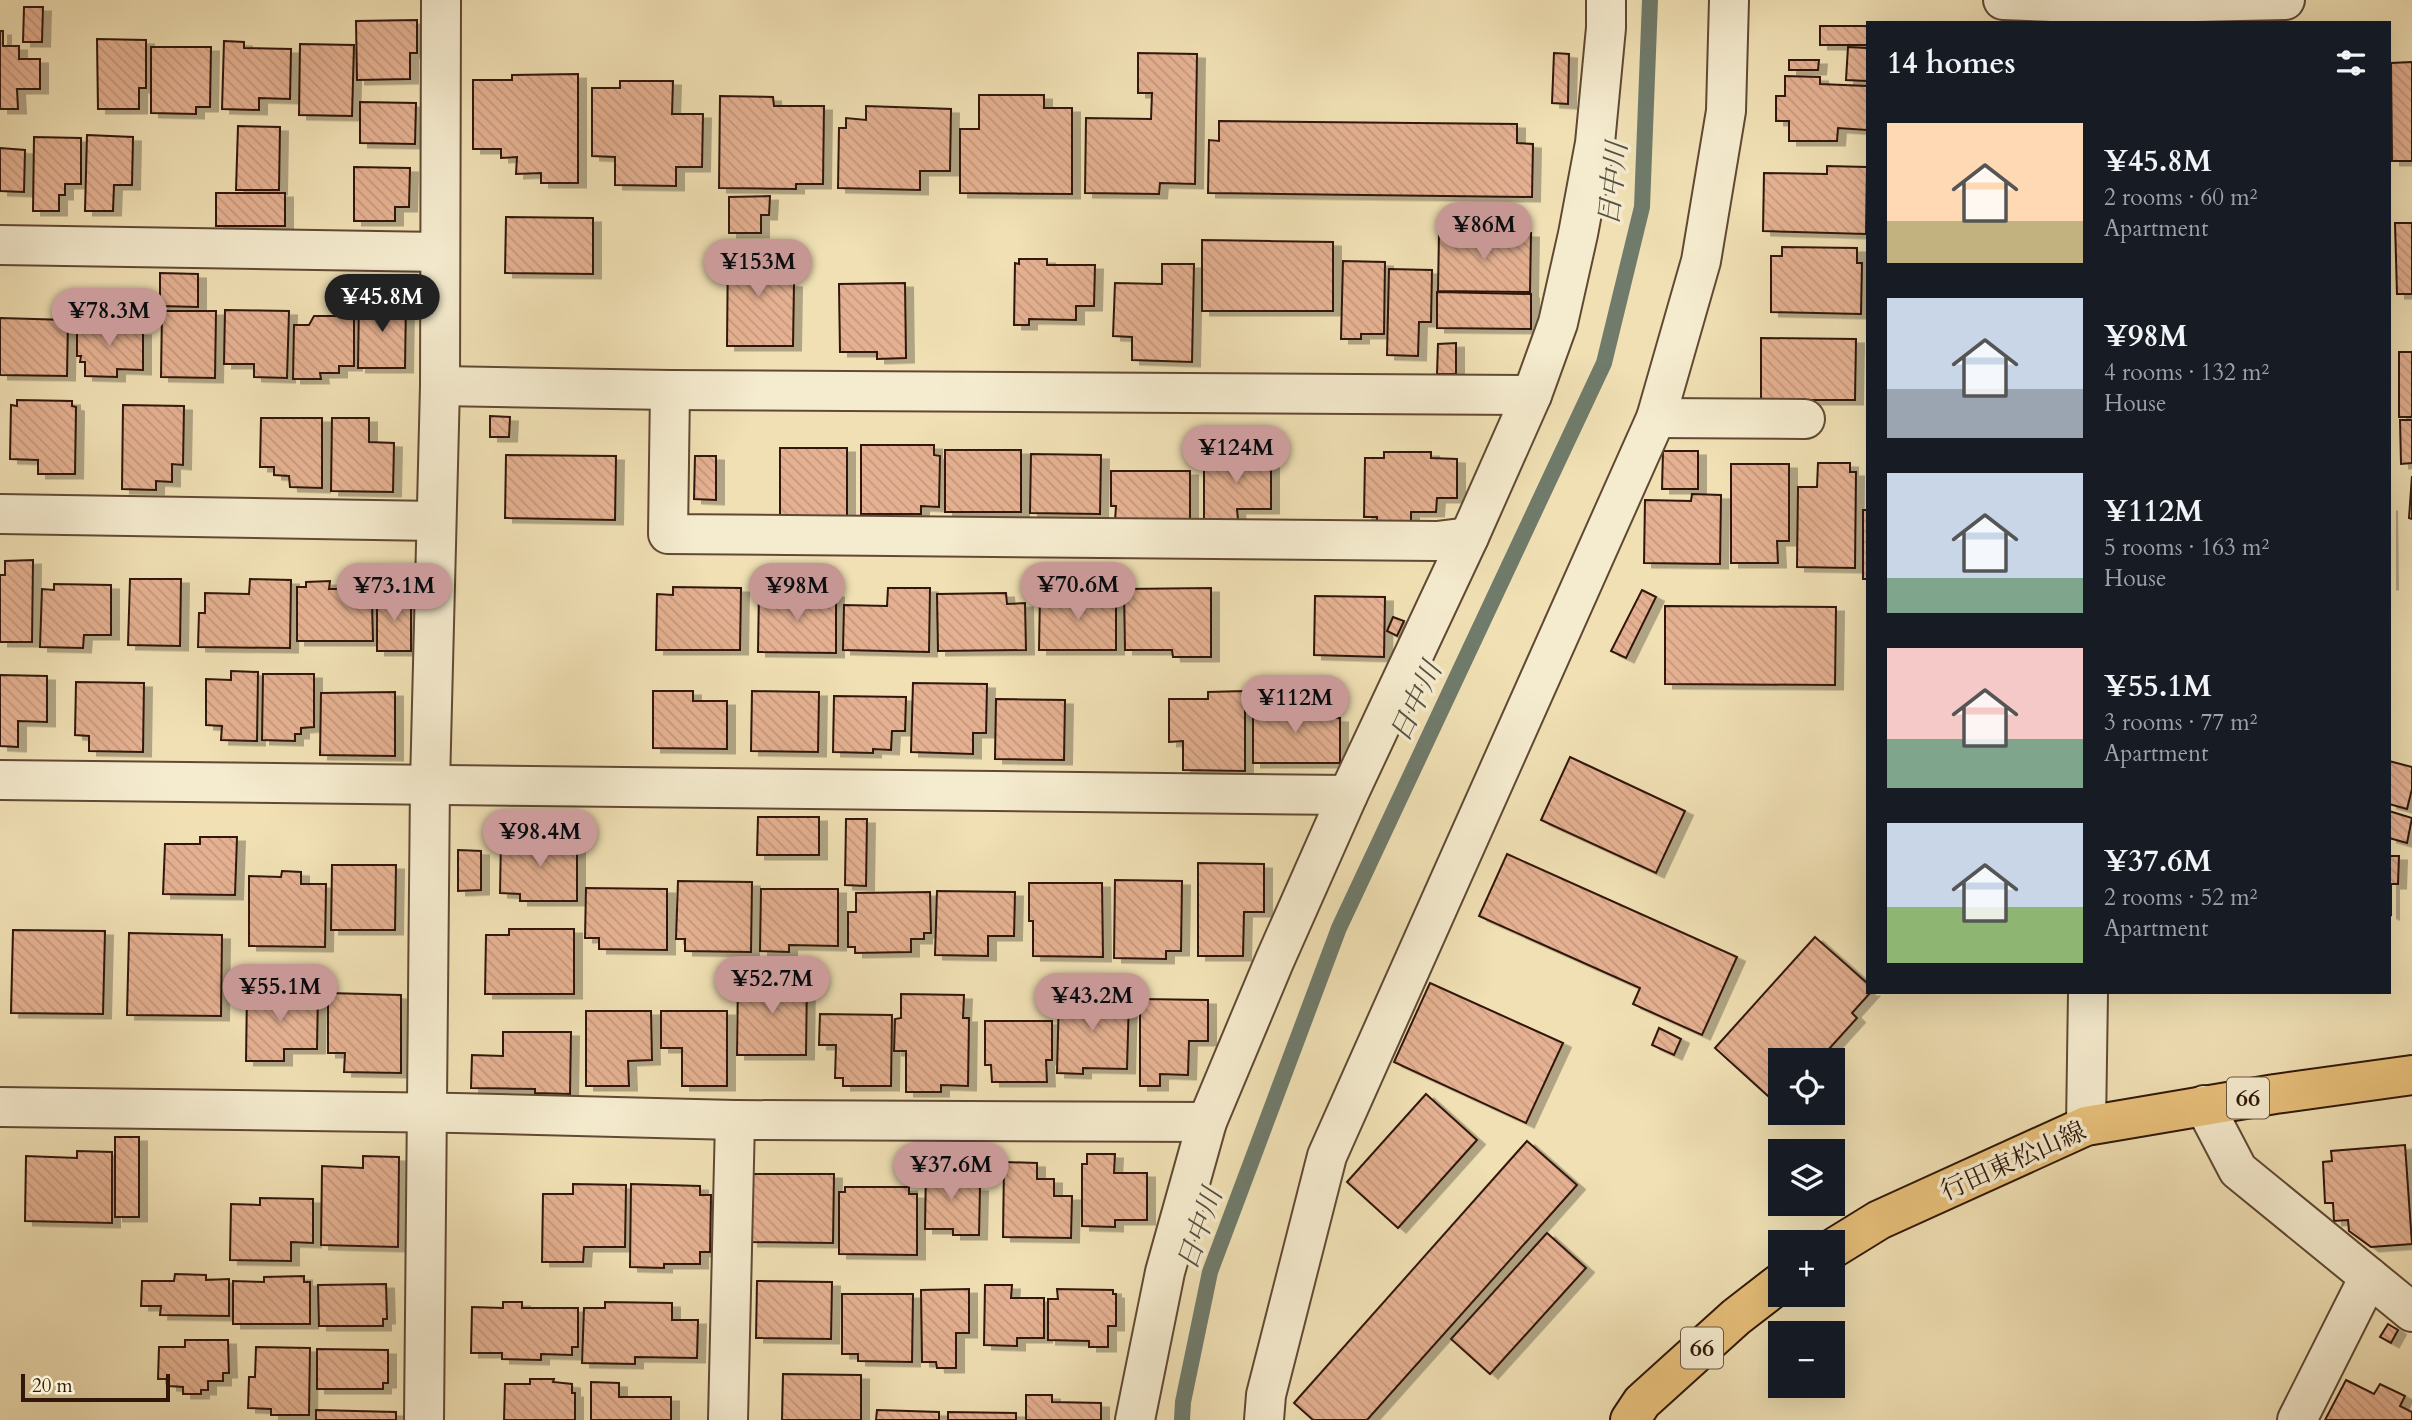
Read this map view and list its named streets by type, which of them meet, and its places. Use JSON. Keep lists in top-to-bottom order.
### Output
{
  "streets": {
    "main road": ["66", "行田東松山線"]
  },
  "water": ["日中川"],
  "scale_bar": "20 m",
  "page": {
    "heading": "14 homes",
    "list": [
      {
        "name": "¥45.8M",
        "note": "2 rooms · 60 m² · Apartment"
      },
      {
        "name": "¥98M",
        "note": "4 rooms · 132 m² · House"
      },
      {
        "name": "¥112M",
        "note": "5 rooms · 163 m² · House"
      },
      {
        "name": "¥55.1M",
        "note": "3 rooms · 77 m² · Apartment"
      },
      {
        "name": "¥37.6M",
        "note": "2 rooms · 52 m² · Apartment"
      }
    ],
    "price": [
      "¥86M",
      "¥153M",
      "¥45.8M",
      "¥78.3M",
      "¥124M",
      "¥70.6M",
      "¥73.1M",
      "¥98M",
      "¥112M",
      "¥98.4M",
      "¥52.7M",
      "¥55.1M",
      "¥43.2M",
      "¥37.6M"
    ],
    "map_buttons": ["+", "−"],
    "scale": "20 m"
  }
}
